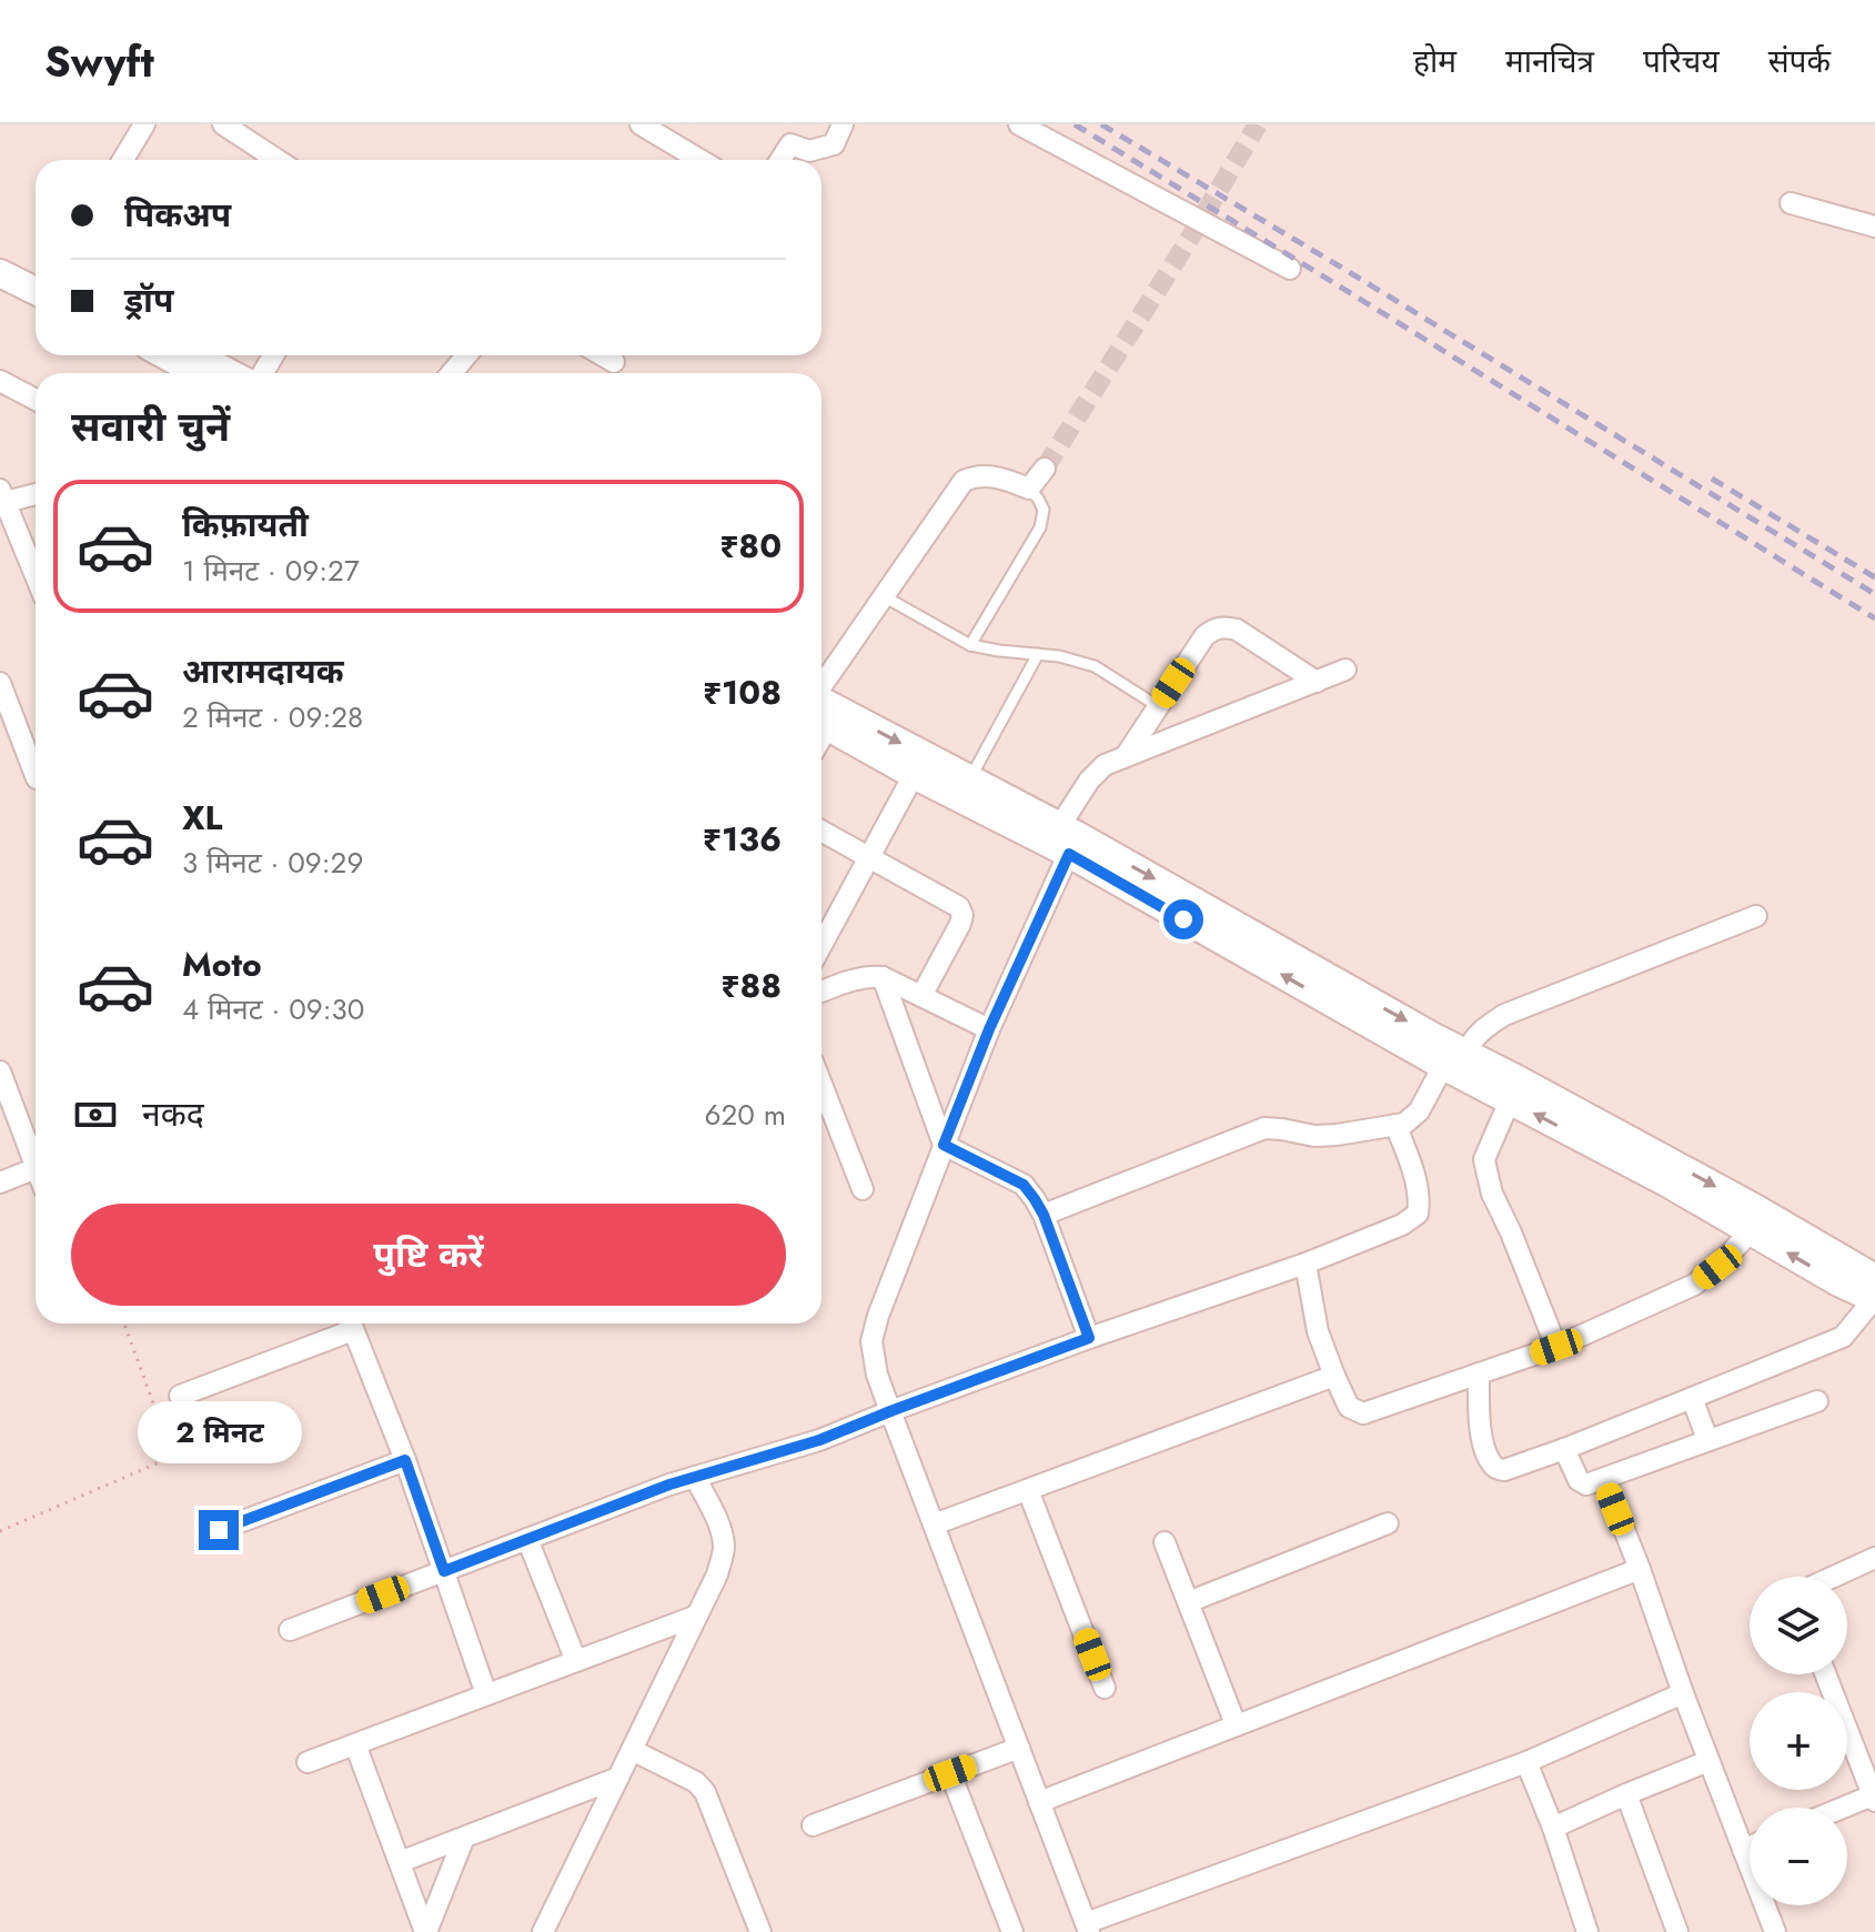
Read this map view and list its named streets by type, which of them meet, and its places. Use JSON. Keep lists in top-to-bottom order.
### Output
{
  "page": {
    "header": "Swyft",
    "nav": [
      "होम",
      "मानचित्र",
      "परिचय",
      "संपर्क"
    ],
    "banner": ["पिकअप", "ड्रॉप"],
    "heading": "सवारी चुनें",
    "list": [
      {
        "name": "किफ़ायती",
        "note": "1 मिनट · 09:27",
        "value": "₹80"
      },
      {
        "name": "आरामदायक",
        "note": "2 मिनट · 09:28",
        "value": "₹108"
      },
      {
        "name": "XL",
        "note": "3 मिनट · 09:29",
        "value": "₹136"
      },
      {
        "name": "Moto",
        "note": "4 मिनट · 09:30",
        "value": "₹88"
      }
    ],
    "pay": ["नकद", "620 m"],
    "buttons": "पुष्टि करें",
    "bubble": "2 मिनट",
    "map_buttons": ["+", "−"]
  }
}
